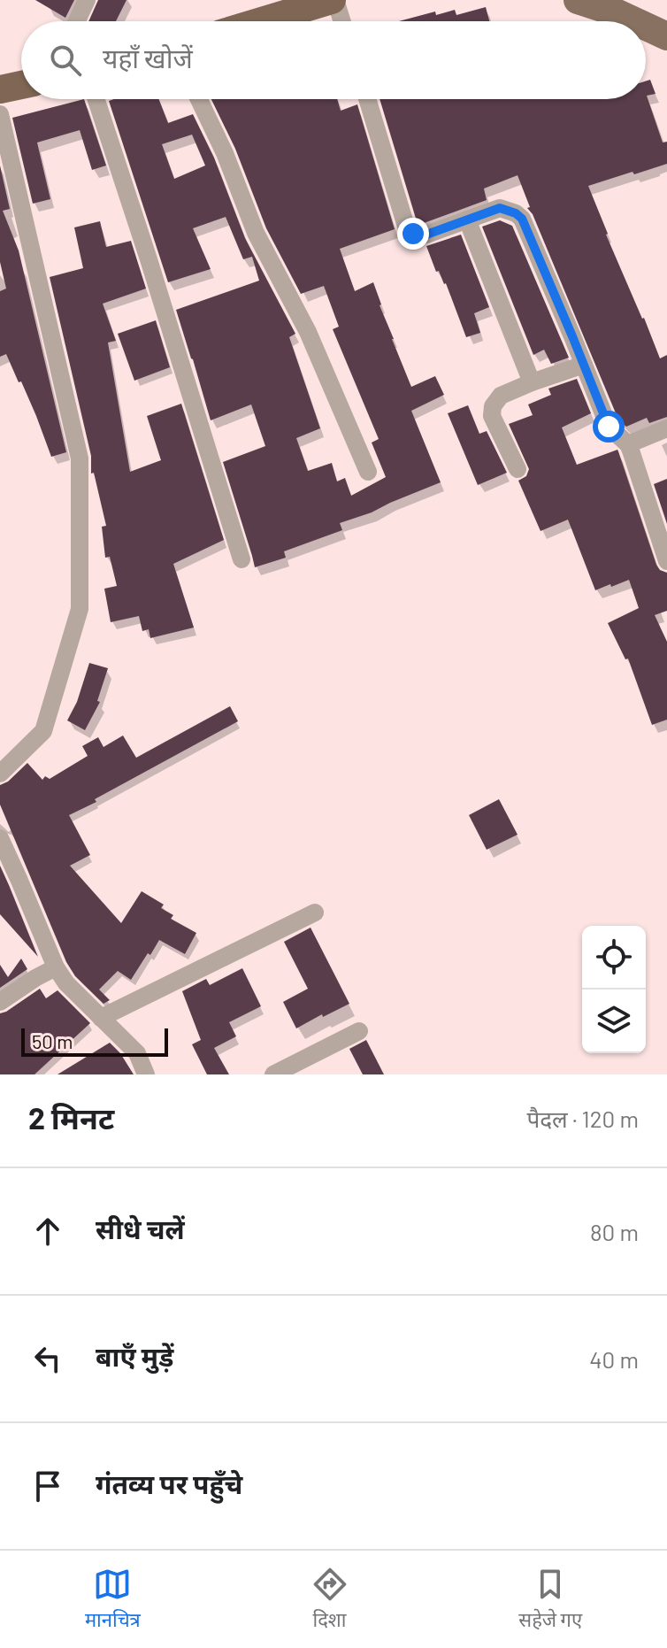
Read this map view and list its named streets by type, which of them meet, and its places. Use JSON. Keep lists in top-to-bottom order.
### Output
{
  "scale_bar": "50 m",
  "page": {
    "search": "यहाँ खोजें",
    "scale": "50 m",
    "heading": ["2 मिनट", "पैदल · 120 m"],
    "list": [
      ["सीधे चलें", "80 m"],
      ["बाएँ मुड़ें", "40 m"],
      "गंतव्य पर पहुँचे"
    ],
    "nav": ["मानचित्र", "दिशा", "सहेजे गए"]
  }
}
